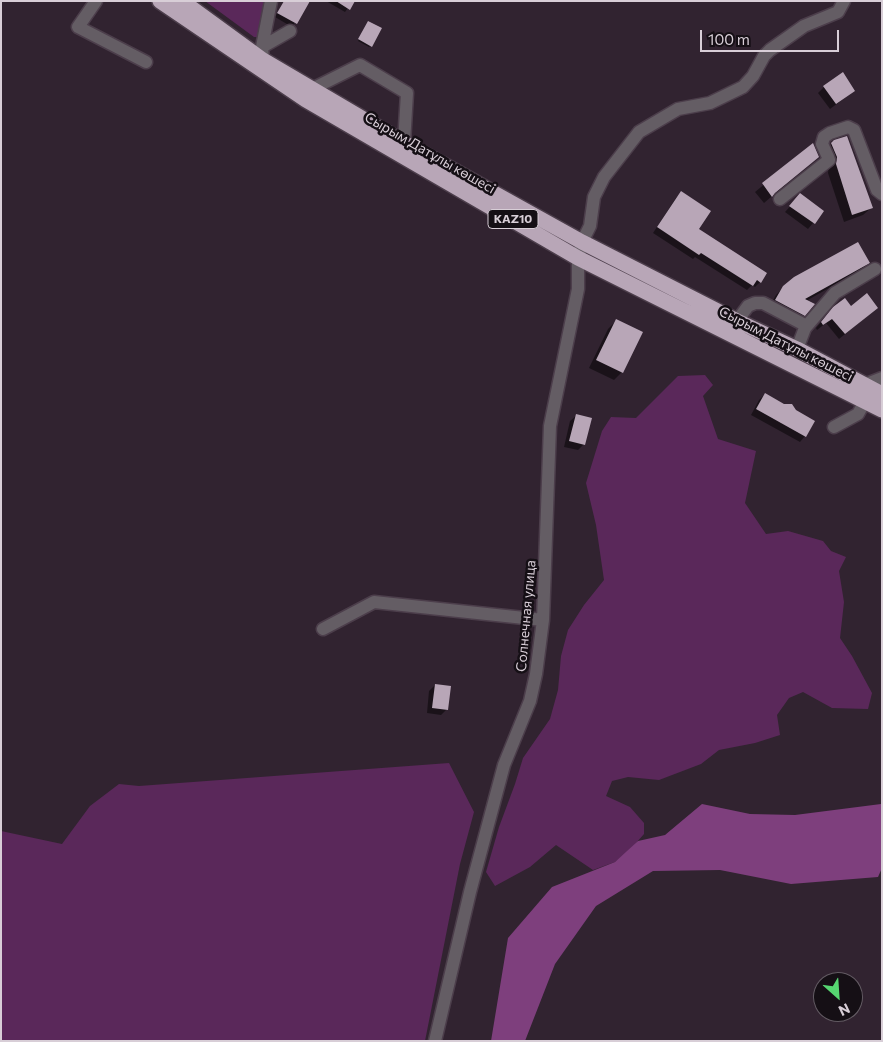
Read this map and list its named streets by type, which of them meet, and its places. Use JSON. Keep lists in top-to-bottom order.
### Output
{
  "streets": {
    "highway": ["Сырым Датұлы көшесі", "KAZ10"],
    "street": ["Солнечная улица"]
  },
  "crossings": [
    ["Сырым Датұлы көшесі", "Солнечная улица"]
  ],
  "scale_bar": "100 m",
  "north": "bottom right"
}
